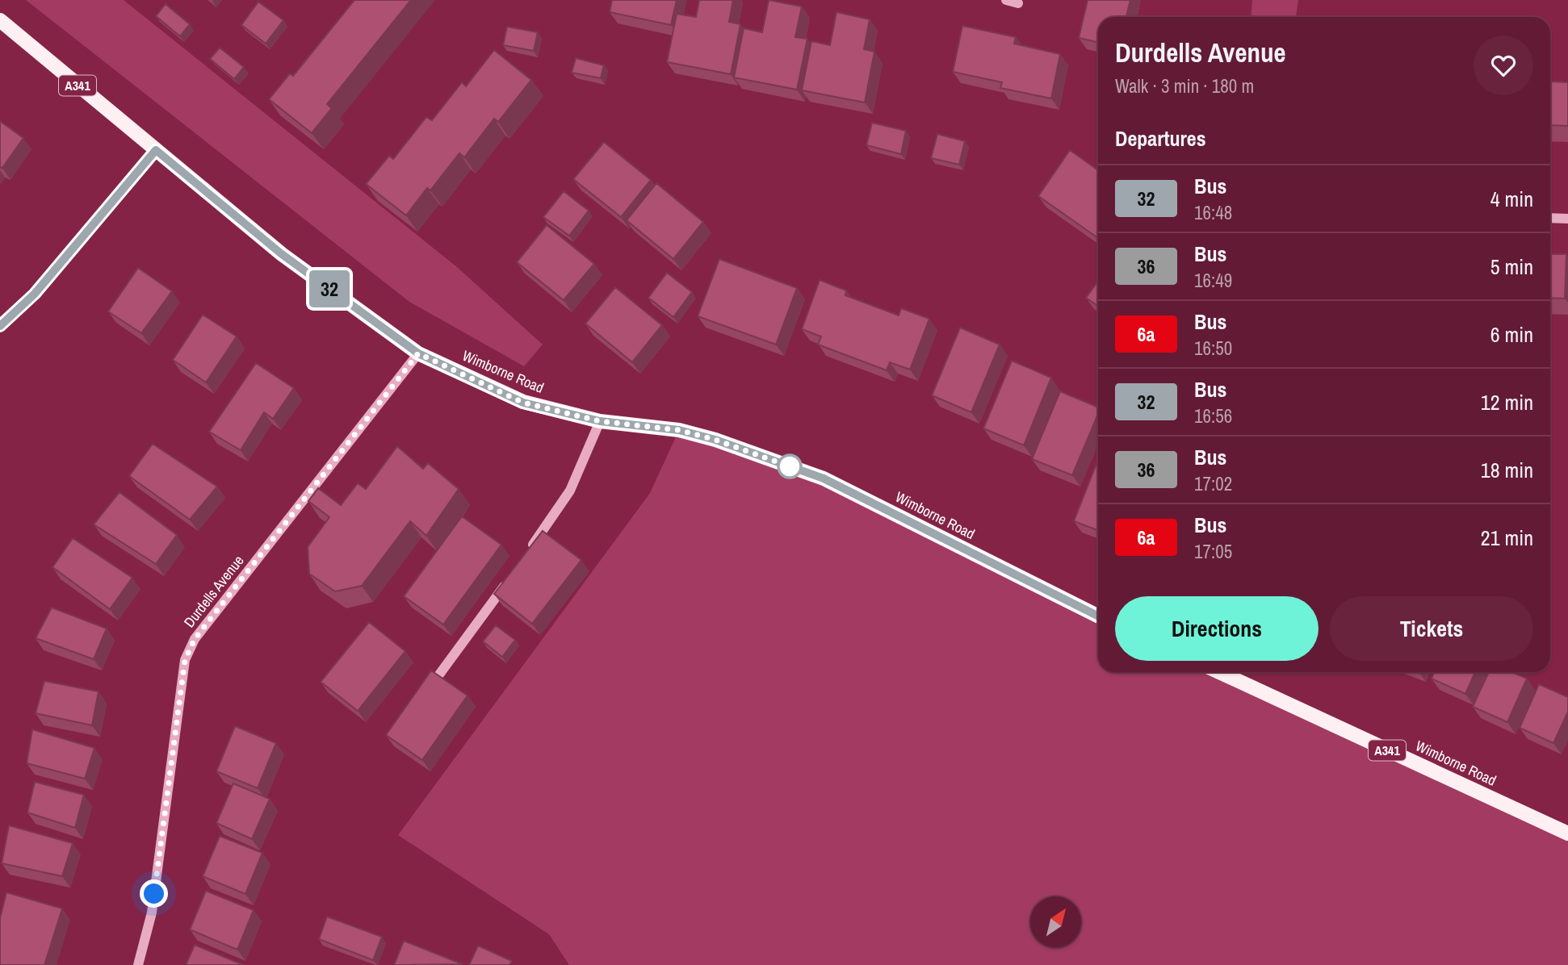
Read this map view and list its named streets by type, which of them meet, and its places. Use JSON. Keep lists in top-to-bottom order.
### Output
{
  "streets": {
    "main road": ["A341", "Wimborne Road"],
    "street": ["Durdells Avenue"]
  },
  "crossings": [
    ["Wimborne Road", "Durdells Avenue"]
  ],
  "lines": ["bus line 32"],
  "north": "top right",
  "page": {
    "on_map": "32",
    "heading": [
      ["Durdells Avenue", "Walk · 3 min · 180 m"],
      "Departures"
    ],
    "list": [
      {
        "mark": "32",
        "name": "Bus",
        "note": "16:48",
        "value": "4 min"
      },
      {
        "mark": "36",
        "name": "Bus",
        "note": "16:49",
        "value": "5 min"
      },
      {
        "mark": "6a",
        "name": "Bus",
        "note": "16:50",
        "value": "6 min"
      },
      {
        "mark": "32",
        "name": "Bus",
        "note": "16:56",
        "value": "12 min"
      },
      {
        "mark": "36",
        "name": "Bus",
        "note": "17:02",
        "value": "18 min"
      },
      {
        "mark": "6a",
        "name": "Bus",
        "note": "17:05",
        "value": "21 min"
      }
    ],
    "buttons": ["Directions", "Tickets"]
  }
}
